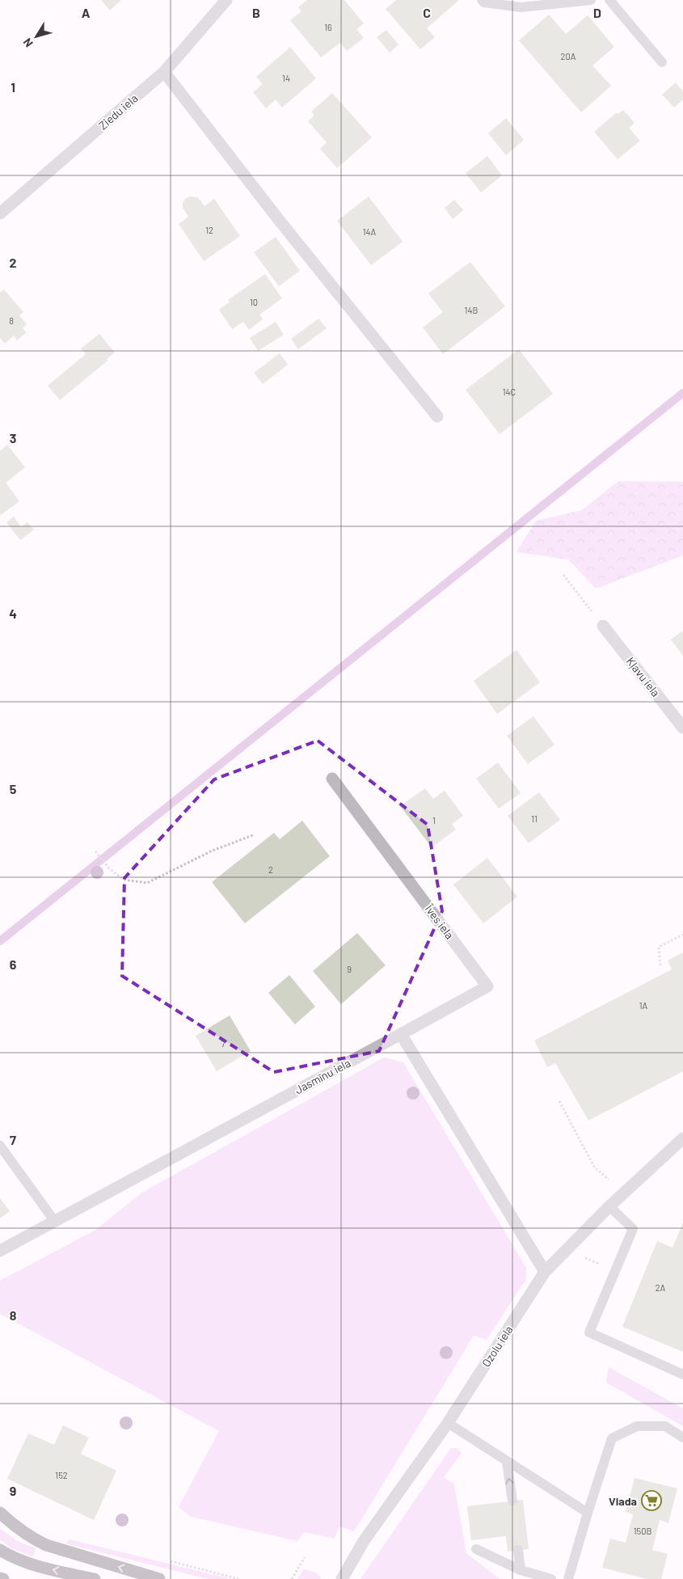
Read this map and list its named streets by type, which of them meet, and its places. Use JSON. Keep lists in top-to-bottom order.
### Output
{
  "streets": {
    "street": [
      "Ziedu iela",
      "Kļavu iela",
      "Īves iela",
      "Jasmīnu iela",
      "Ozolu iela"
    ]
  },
  "crossings": [
    ["Īves iela", "Jasmīnu iela"]
  ],
  "places": {
    "supermarket": ["Viada"]
  },
  "house_numbers": [
    "16",
    "20A",
    "14",
    "12",
    "14A",
    "10",
    "14B",
    "8",
    "14C",
    "11",
    "1",
    "2",
    "9",
    "1A",
    "7",
    "2A",
    "152",
    "150B"
  ],
  "north": "bottom left",
  "grid": {
    "columns": [
      "A",
      "B",
      "C",
      "D"
    ],
    "rows": [
      "1",
      "2",
      "3",
      "4",
      "5",
      "6",
      "7",
      "8",
      "9"
    ]
  }
}
